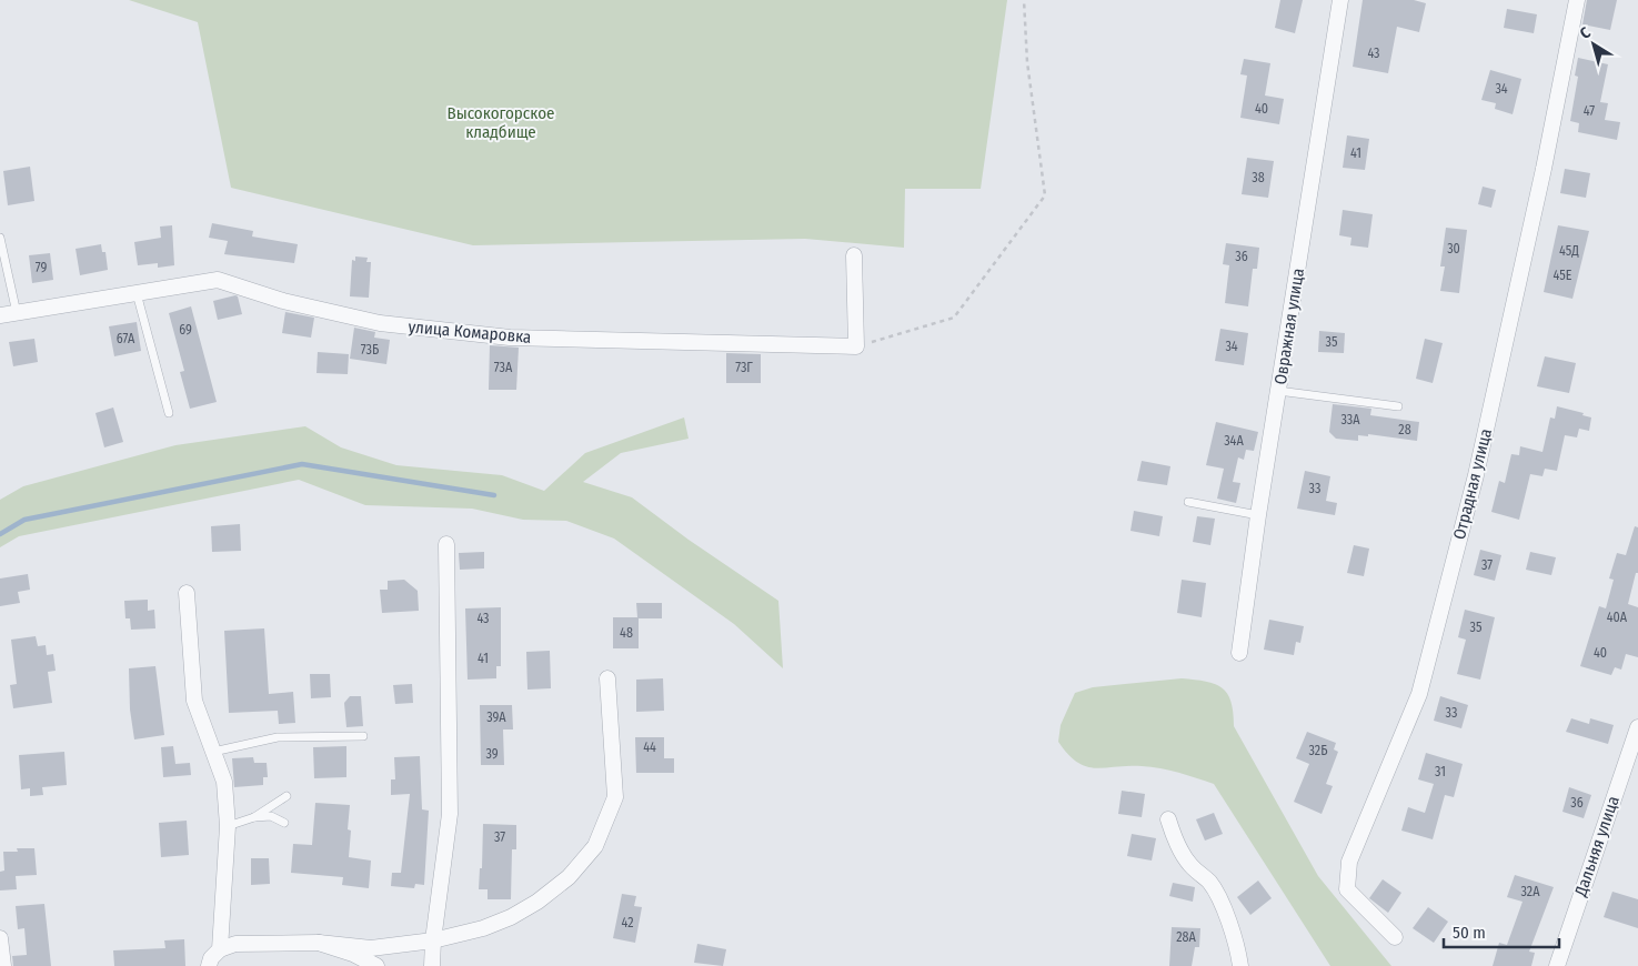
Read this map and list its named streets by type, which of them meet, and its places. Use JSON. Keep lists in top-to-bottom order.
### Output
{
  "streets": {
    "street": [
      "Овражная улица",
      "улица Комаровка",
      "Отрадная улица",
      "Дальняя улица"
    ]
  },
  "parks": ["Высокогорское кладбище"],
  "house_numbers": [
    "43",
    "34",
    "40",
    "47",
    "41",
    "38",
    "30",
    "45Д",
    "36",
    "79",
    "45Е",
    "69",
    "67А",
    "35",
    "34",
    "73Б",
    "73А",
    "73Г",
    "33А",
    "28",
    "34А",
    "33",
    "37",
    "40А",
    "43",
    "35",
    "48",
    "40",
    "41",
    "33",
    "39А",
    "44",
    "32Б",
    "39",
    "31",
    "36",
    "37",
    "32А",
    "42",
    "28А"
  ],
  "scale_bar": "50 m",
  "north": "top left"
}
